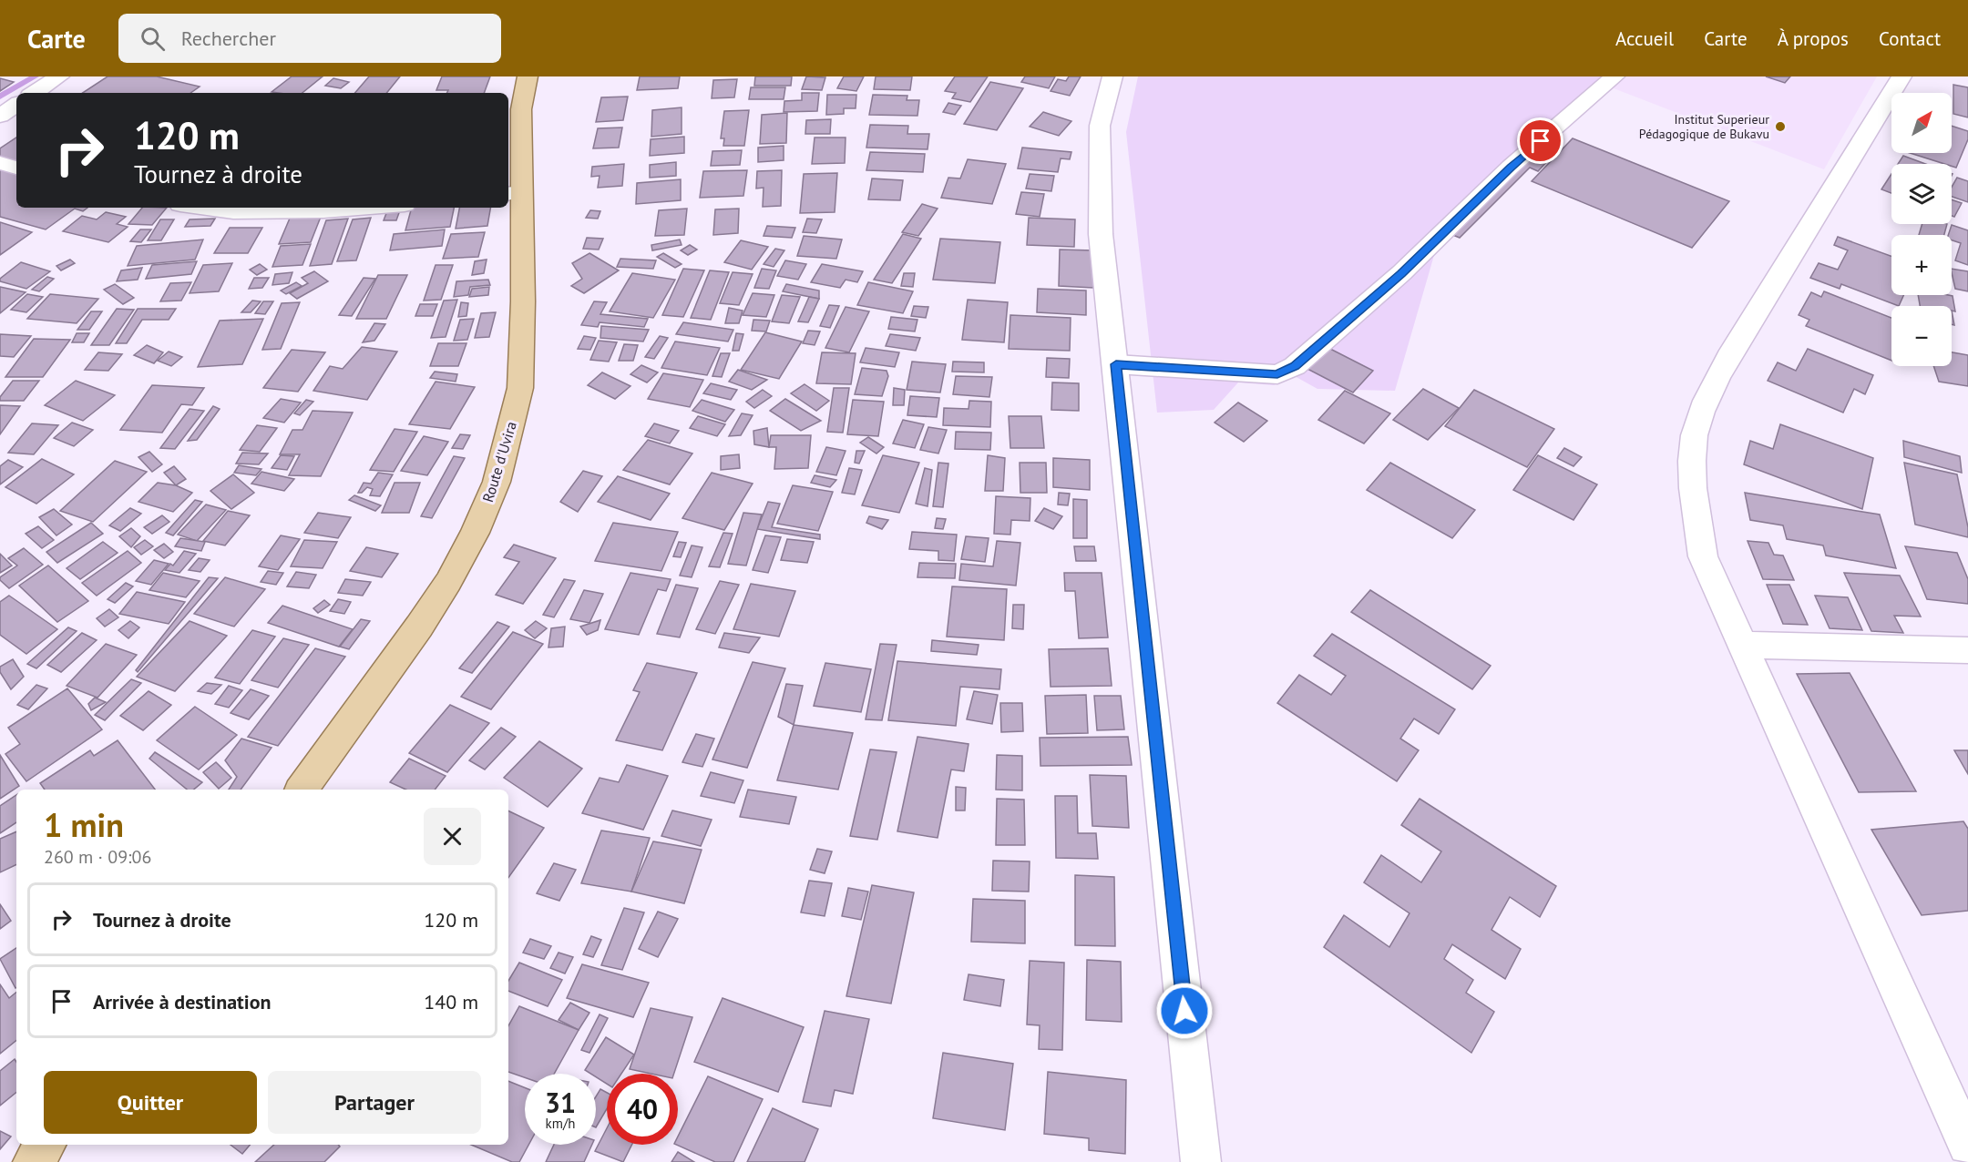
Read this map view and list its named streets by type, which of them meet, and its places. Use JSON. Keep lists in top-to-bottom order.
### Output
{
  "streets": {
    "main road": ["Route d'Uvira"]
  },
  "places": ["Institut Superieur Pédagogique de Bukavu"],
  "north": "top right",
  "page": {
    "header": "Carte",
    "search": "Rechercher",
    "nav": [
      "Accueil",
      "Carte",
      "À propos",
      "Contact"
    ],
    "map_buttons": ["+", "−"],
    "turn": ["120 m", "Tournez à droite"],
    "heading": ["1 min", "260 m · 09:06"],
    "list": [
      {
        "name": "Tournez à droite",
        "value": "120 m"
      },
      {
        "name": "Arrivée à destination",
        "value": "140 m"
      }
    ],
    "buttons": ["Quitter", "Partager"],
    "speed": "31 km/h",
    "limit": "40"
  }
}
